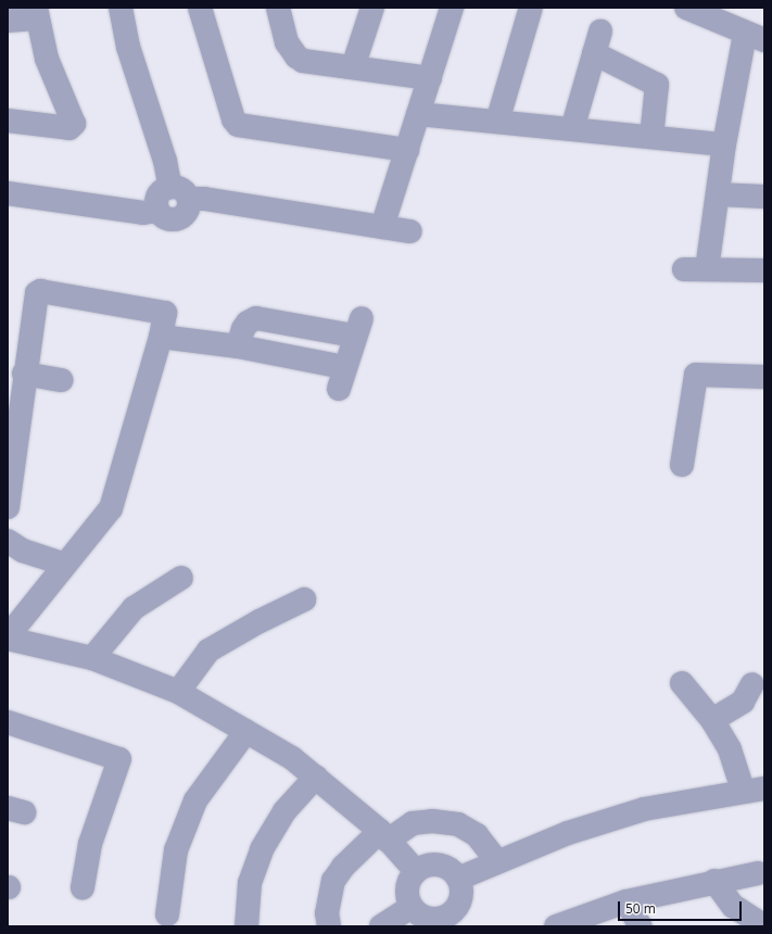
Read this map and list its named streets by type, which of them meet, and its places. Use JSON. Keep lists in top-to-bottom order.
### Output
{
  "scale_bar": "50 m"
}
